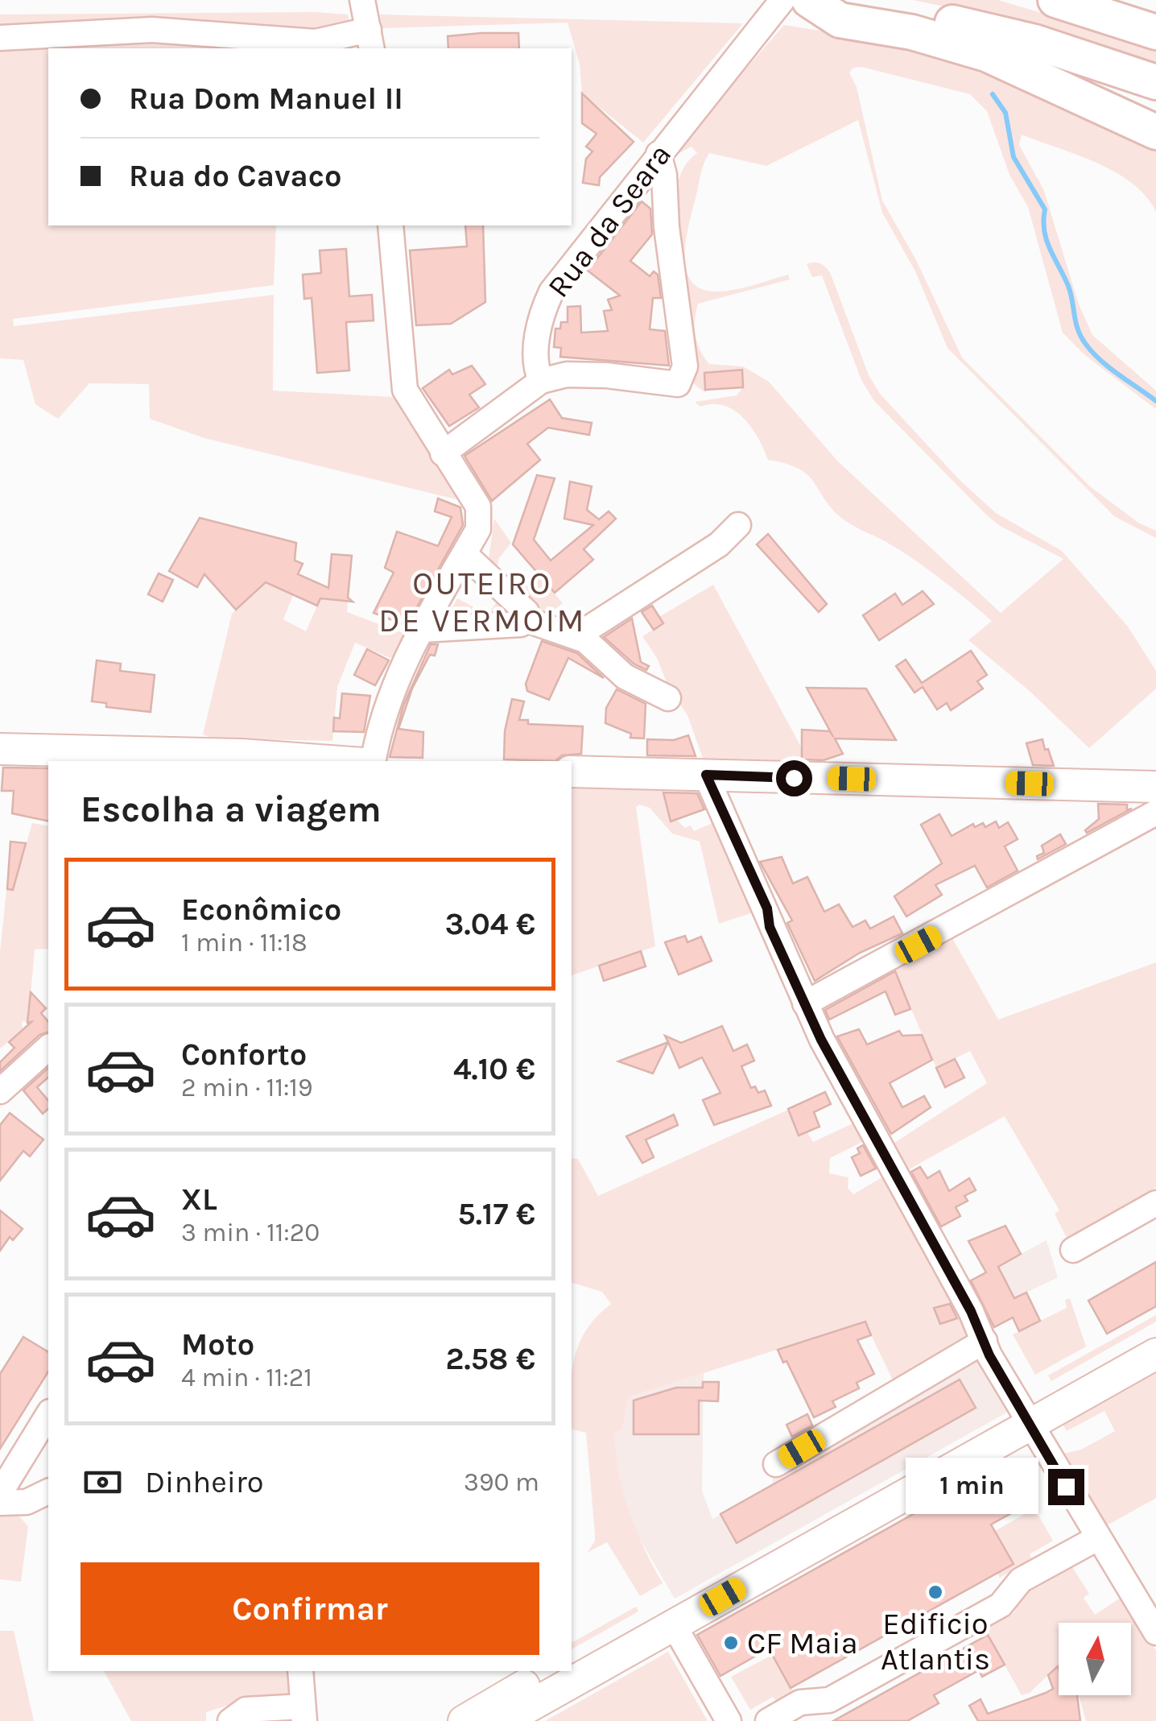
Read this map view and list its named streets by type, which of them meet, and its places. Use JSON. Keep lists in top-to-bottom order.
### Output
{
  "streets": {
    "street": ["Rua da Seara"]
  },
  "districts": ["OUTEIRO DE VERMOIM"],
  "places": ["Edificio Atlantis", "CF Maia"],
  "north": "top",
  "page": {
    "banner": ["Rua Dom Manuel II", "Rua do Cavaco"],
    "heading": "Escolha a viagem",
    "list": [
      {
        "name": "Econômico",
        "note": "1 min · 11:18",
        "value": "3.04 €"
      },
      {
        "name": "Conforto",
        "note": "2 min · 11:19",
        "value": "4.10 €"
      },
      {
        "name": "XL",
        "note": "3 min · 11:20",
        "value": "5.17 €"
      },
      {
        "name": "Moto",
        "note": "4 min · 11:21",
        "value": "2.58 €"
      }
    ],
    "pay": ["Dinheiro", "390 m"],
    "bubble": "1 min",
    "buttons": "Confirmar"
  }
}
